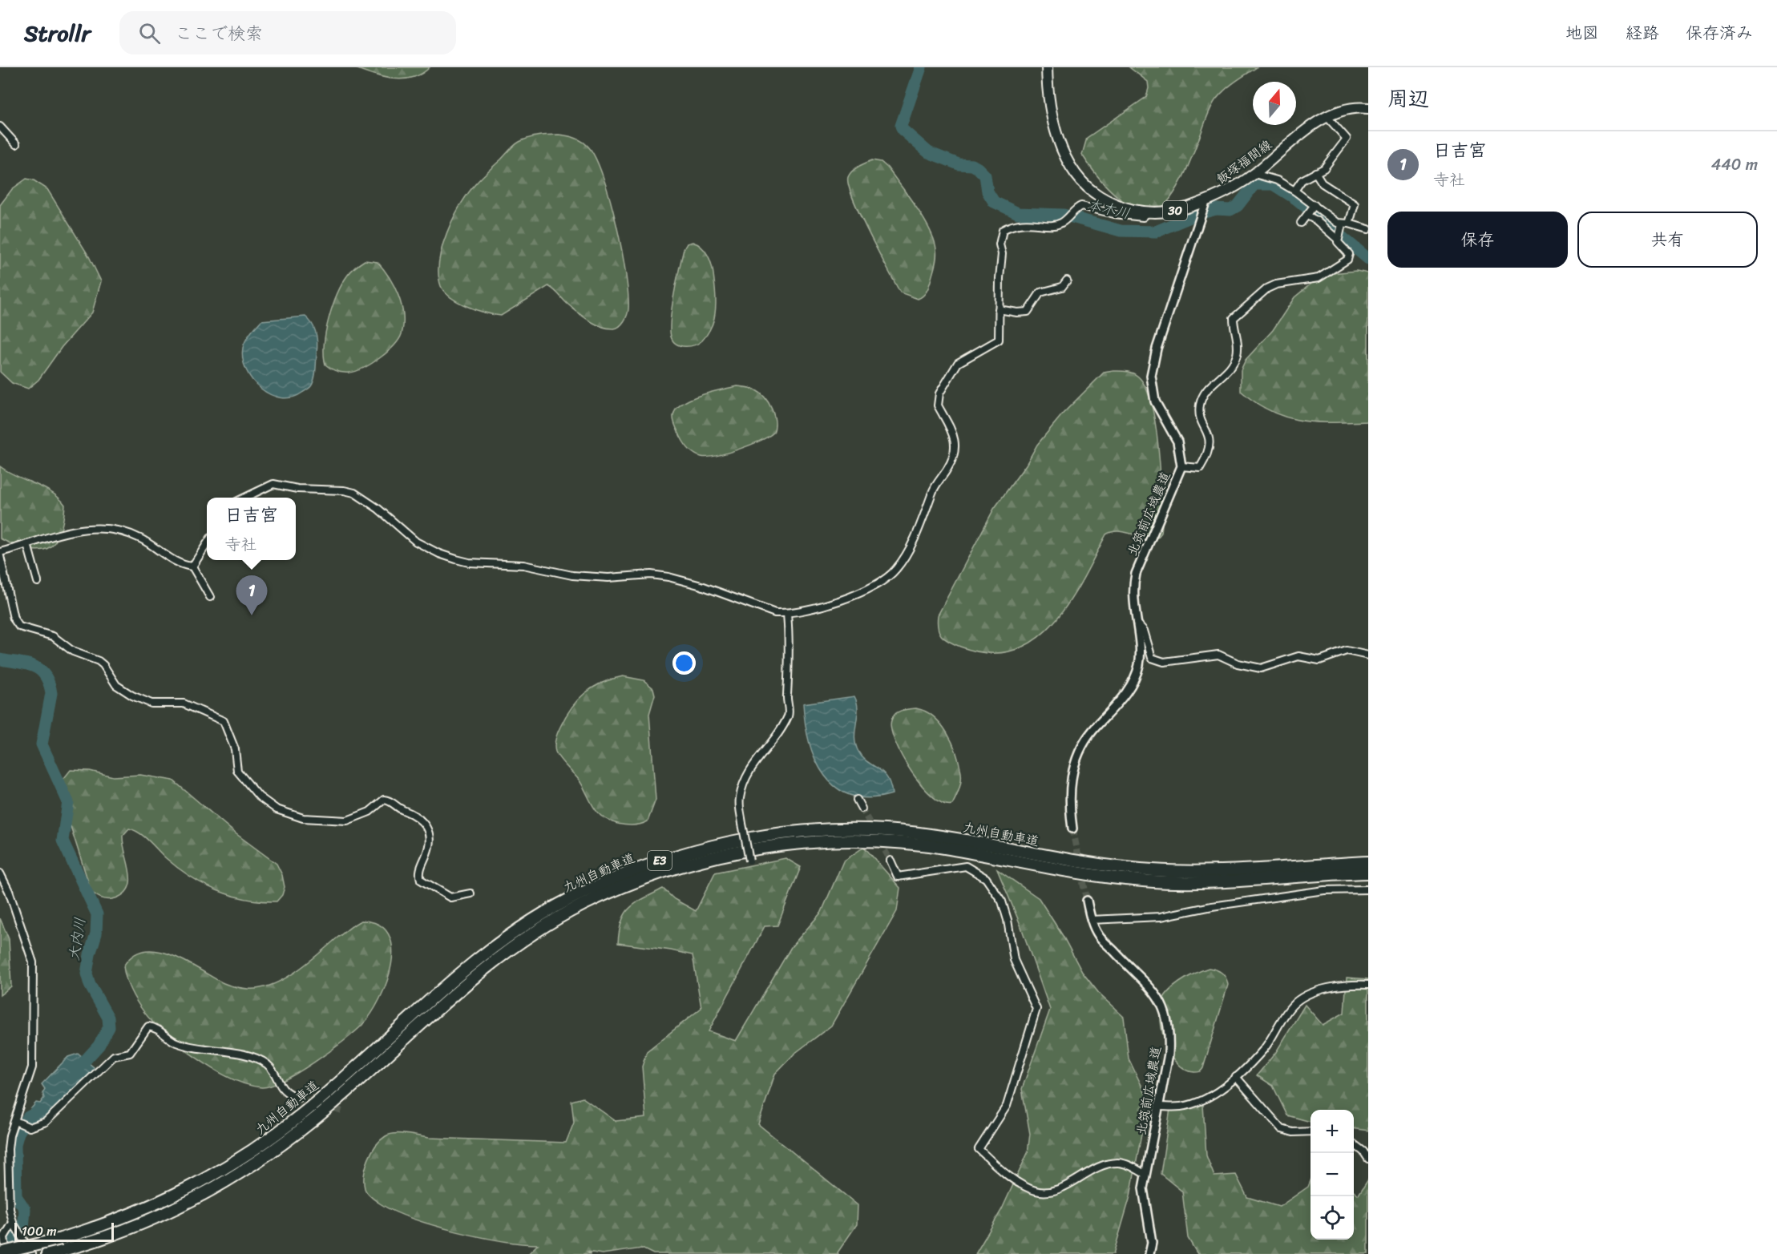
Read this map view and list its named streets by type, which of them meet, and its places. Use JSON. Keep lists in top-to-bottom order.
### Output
{
  "streets": {
    "highway": ["九州自動車道", "E3"],
    "main road": ["飯塚福間線", "30"],
    "street": ["北筑前広域農道"]
  },
  "crossings": [
    ["飯塚福間線", "北筑前広域農道"]
  ],
  "water": ["本木川", "大内川"],
  "scale_bar": "100 m",
  "north": "top",
  "page": {
    "header": "Strollr",
    "search": "ここで検索",
    "nav": ["地図", "経路", "保存済み"],
    "heading": "周辺",
    "list": [
      {
        "mark": "1",
        "name": "日吉宮",
        "note": "寺社",
        "value": "440 m"
      }
    ],
    "buttons": ["保存", "共有"],
    "popup": ["日吉宮", "寺社"],
    "pins": "1",
    "map_buttons": ["+", "−"],
    "scale": "100 m"
  }
}
